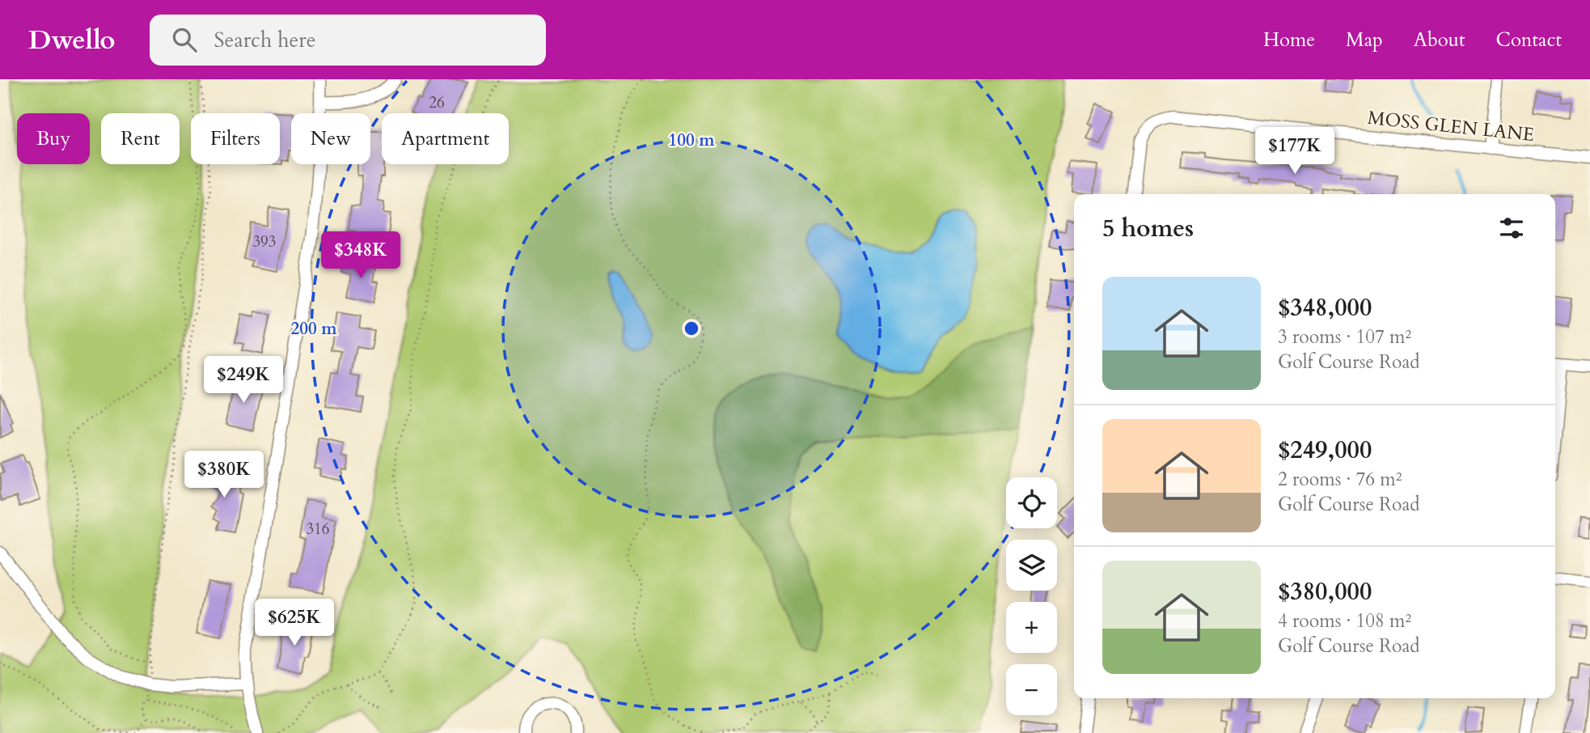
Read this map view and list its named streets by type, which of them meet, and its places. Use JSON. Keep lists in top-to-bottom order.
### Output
{
  "streets": {
    "street": ["MOSS GLEN LANE"]
  },
  "house_numbers": ["26", "393", "316"],
  "page": {
    "header": "Dwello",
    "search": "Search here",
    "nav": [
      "Home",
      "Map",
      "About",
      "Contact"
    ],
    "chip": [
      "Buy",
      "Rent",
      "Filters",
      "New",
      "Apartment"
    ],
    "price": [
      "$177K",
      "$348K",
      "$249K",
      "$380K",
      "$625K"
    ],
    "heading": "5 homes",
    "list": [
      {
        "name": "$348,000",
        "note": "3 rooms · 107 m² · Golf Course Road"
      },
      {
        "name": "$249,000",
        "note": "2 rooms · 76 m² · Golf Course Road"
      },
      {
        "name": "$380,000",
        "note": "4 rooms · 108 m² · Golf Course Road"
      }
    ],
    "map_buttons": ["+", "−"]
  },
  "rings": ["100 m", "200 m"]
}
